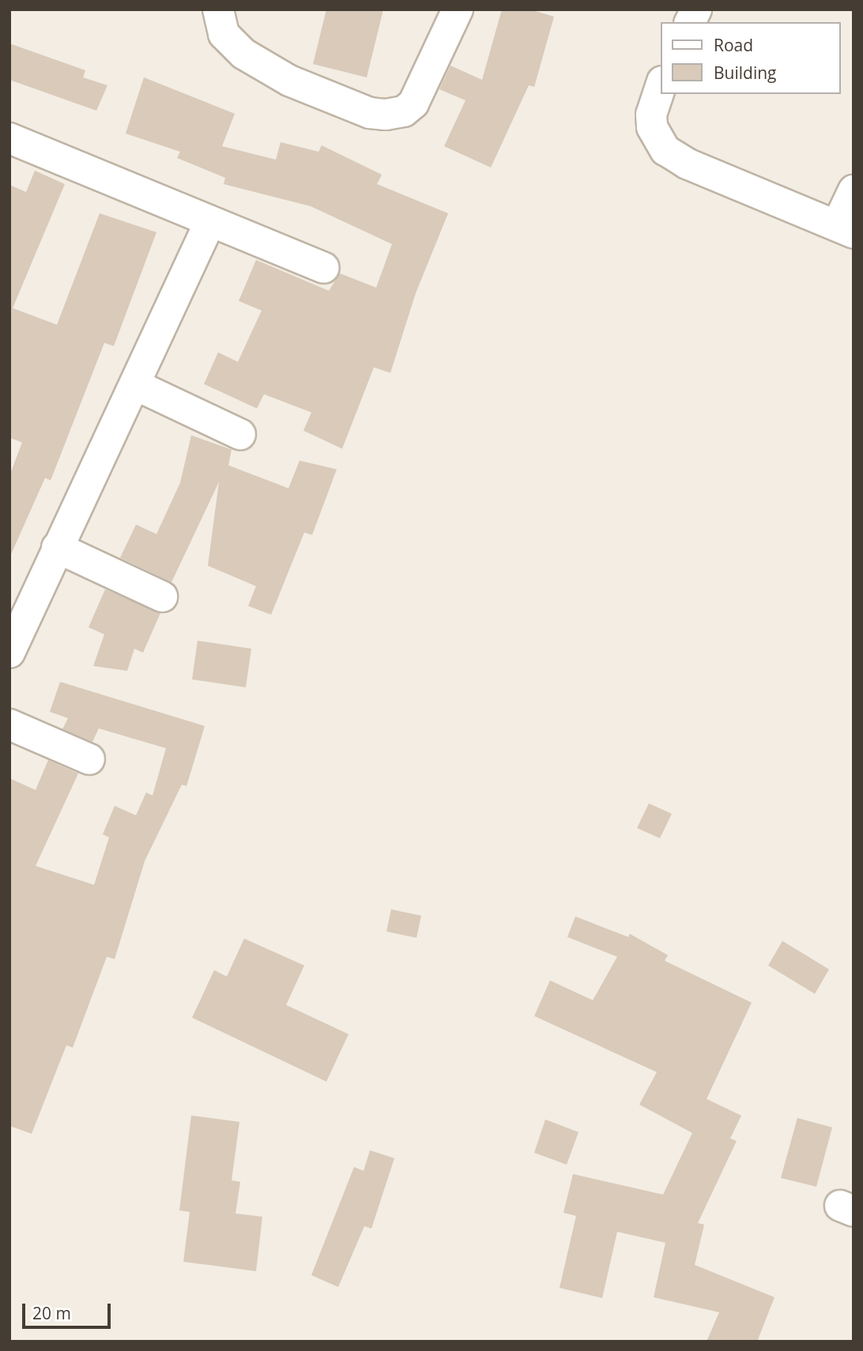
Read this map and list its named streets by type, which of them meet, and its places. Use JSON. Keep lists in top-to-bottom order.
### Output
{
  "legend": ["Road", "Building"],
  "scale_bar": "20 m"
}
